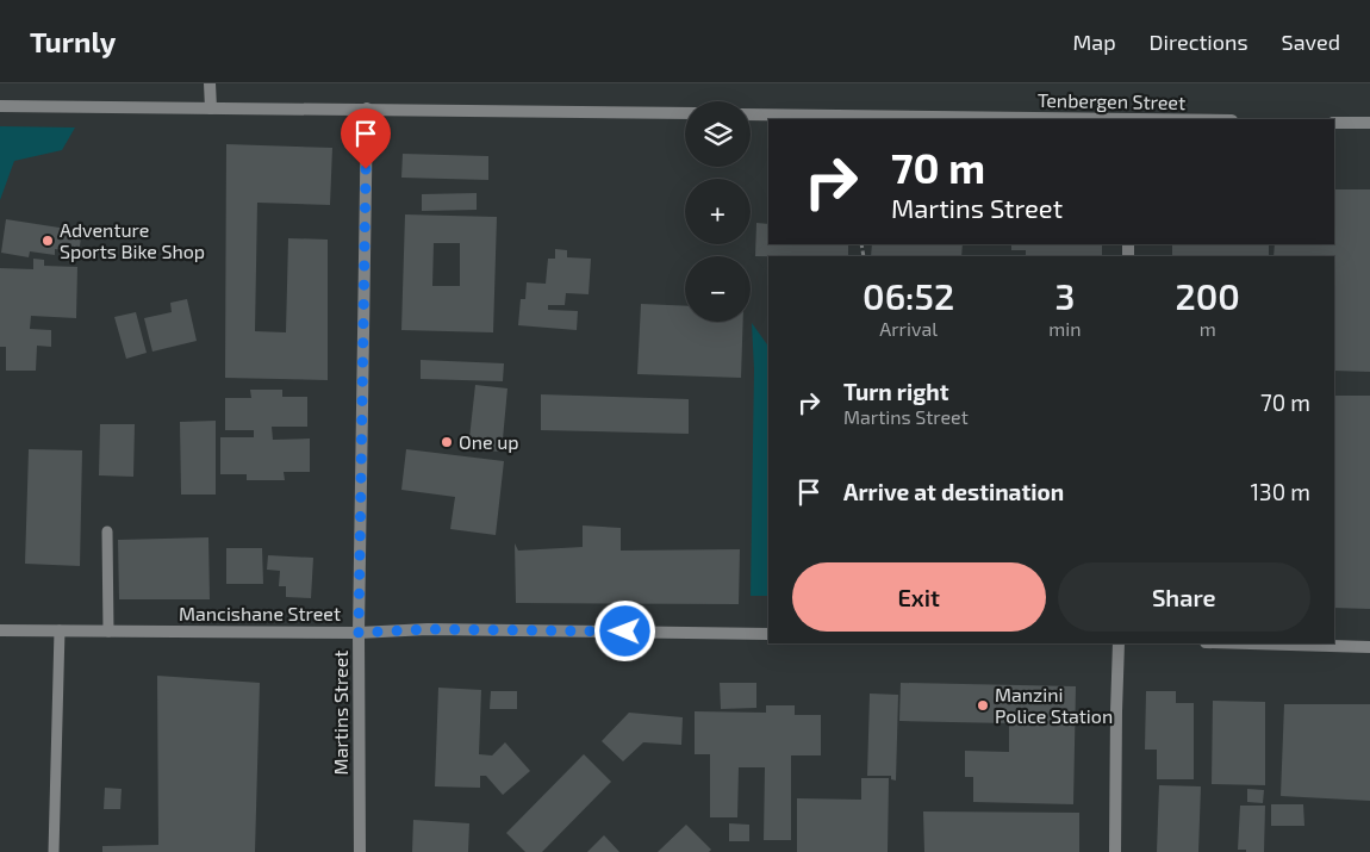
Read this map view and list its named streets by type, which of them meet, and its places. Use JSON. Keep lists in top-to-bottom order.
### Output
{
  "streets": {
    "street": ["Tenbergen Street", "Mancishane Street", "Martins Street"]
  },
  "crossings": [
    ["Mancishane Street", "Martins Street"]
  ],
  "places": ["Adventure Sports Bike Shop", "One up", "Manzini Police Station"],
  "page": {
    "header": "Turnly",
    "nav": ["Map", "Directions", "Saved"],
    "map_buttons": ["+", "−"],
    "turn": ["70 m", "Martins Street"],
    "eta": [
      "06:52",
      "Arrival",
      "3",
      "min",
      "200",
      "m"
    ],
    "list": [
      {
        "name": "Turn right",
        "note": "Martins Street",
        "value": "70 m"
      },
      {
        "name": "Arrive at destination",
        "value": "130 m"
      }
    ],
    "buttons": ["Exit", "Share"]
  }
}
